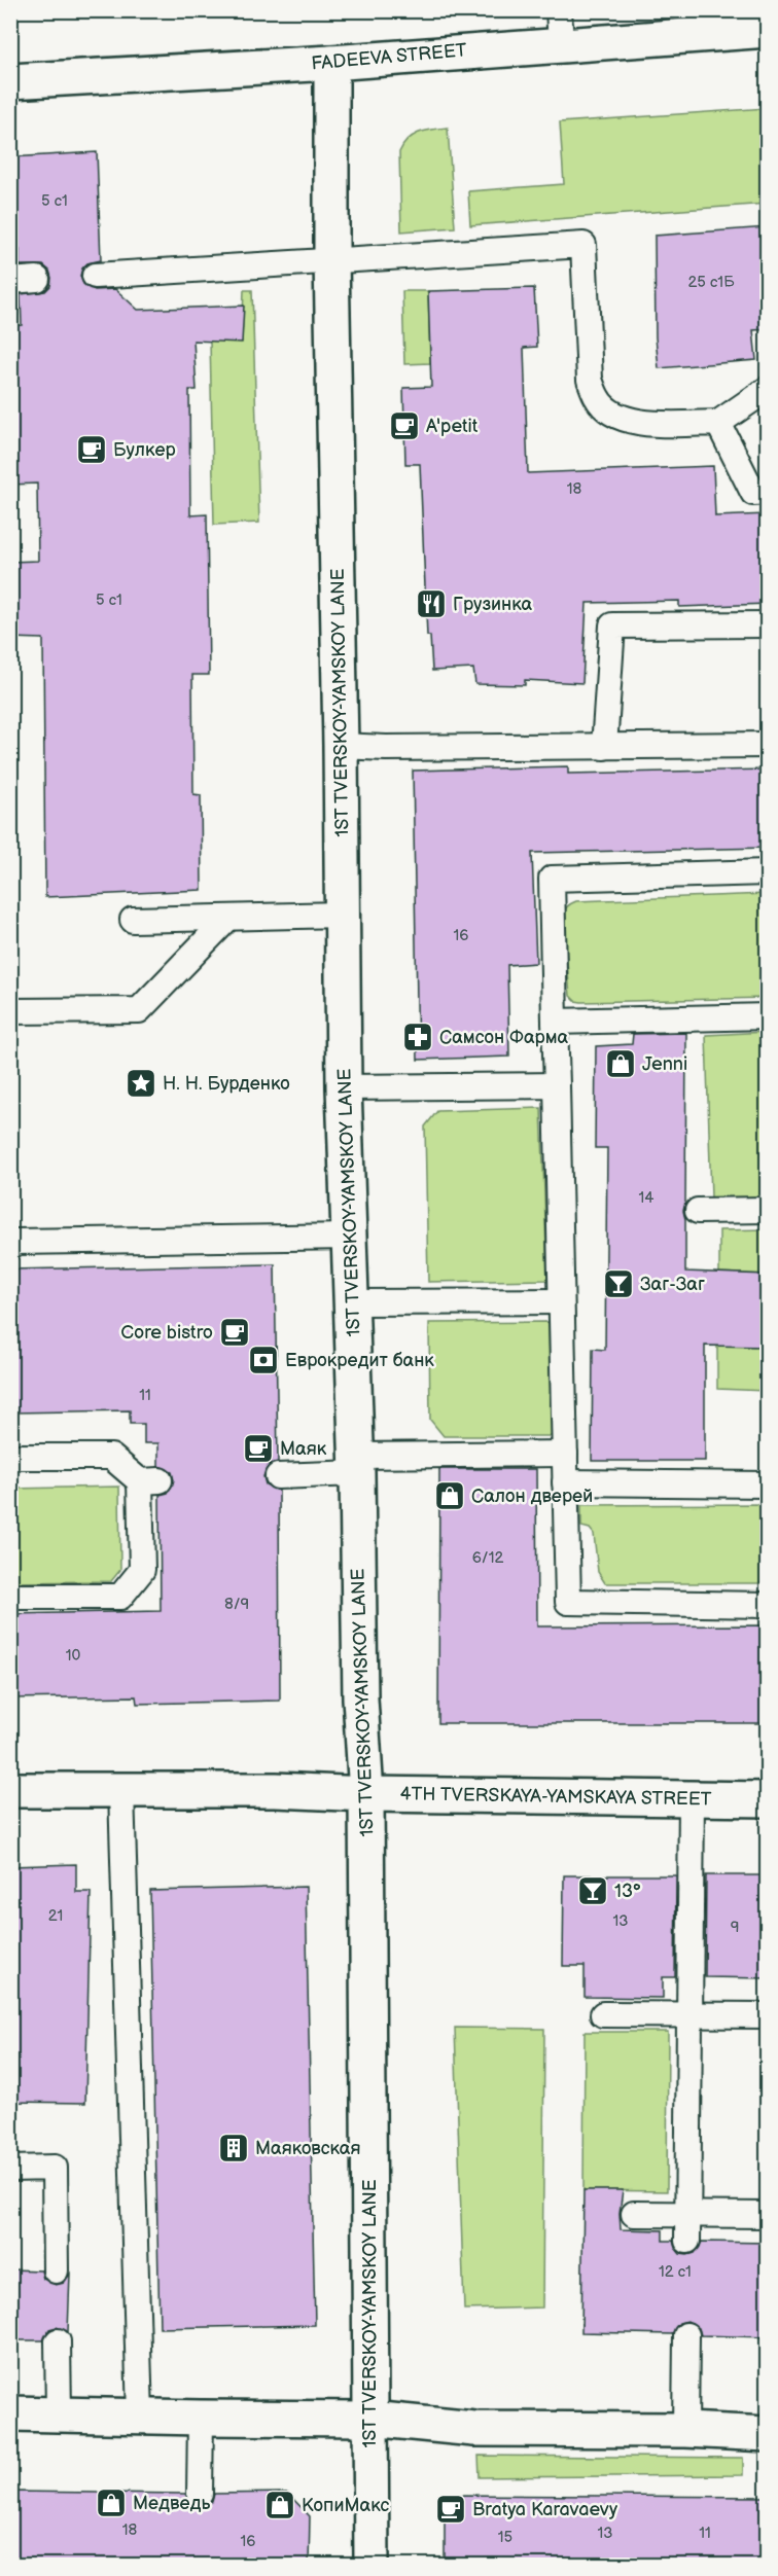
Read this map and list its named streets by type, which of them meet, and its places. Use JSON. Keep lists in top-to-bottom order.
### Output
{
  "streets": {
    "street": ["FADEEVA STREET", "1ST TVERSKOY-YAMSKOY LANE", "4TH TVERSKAYA-YAMSKAYA STREET"]
  },
  "crossings": [
    ["FADEEVA STREET", "1ST TVERSKOY-YAMSKOY LANE"],
    ["1ST TVERSKOY-YAMSKOY LANE", "4TH TVERSKAYA-YAMSKAYA STREET"]
  ],
  "places": {
    "cafe": [
      "A'petit",
      "Булкер",
      "Core bistro",
      "Маяк",
      "Bratya Karavaevy"
    ],
    "restaurant": ["Грузинка"],
    "pharmacy": ["Самсон Фарма"],
    "shop": [
      "Jenni",
      "Салон дверей",
      "Медведь",
      "КопиМакс"
    ],
    "place": ["Н. Н. Бурденко"],
    "bar": ["Заг-Заг", "13°"],
    "bank": ["Еврокредит банк"],
    "building": ["Маяковская"]
  },
  "house_numbers": [
    "5 с1",
    "25 с1Б",
    "18",
    "5 с1",
    "16",
    "14",
    "11",
    "6/12",
    "8/9",
    "10",
    "21",
    "13",
    "9",
    "12 с1",
    "18",
    "13",
    "11",
    "15",
    "16"
  ]
}
